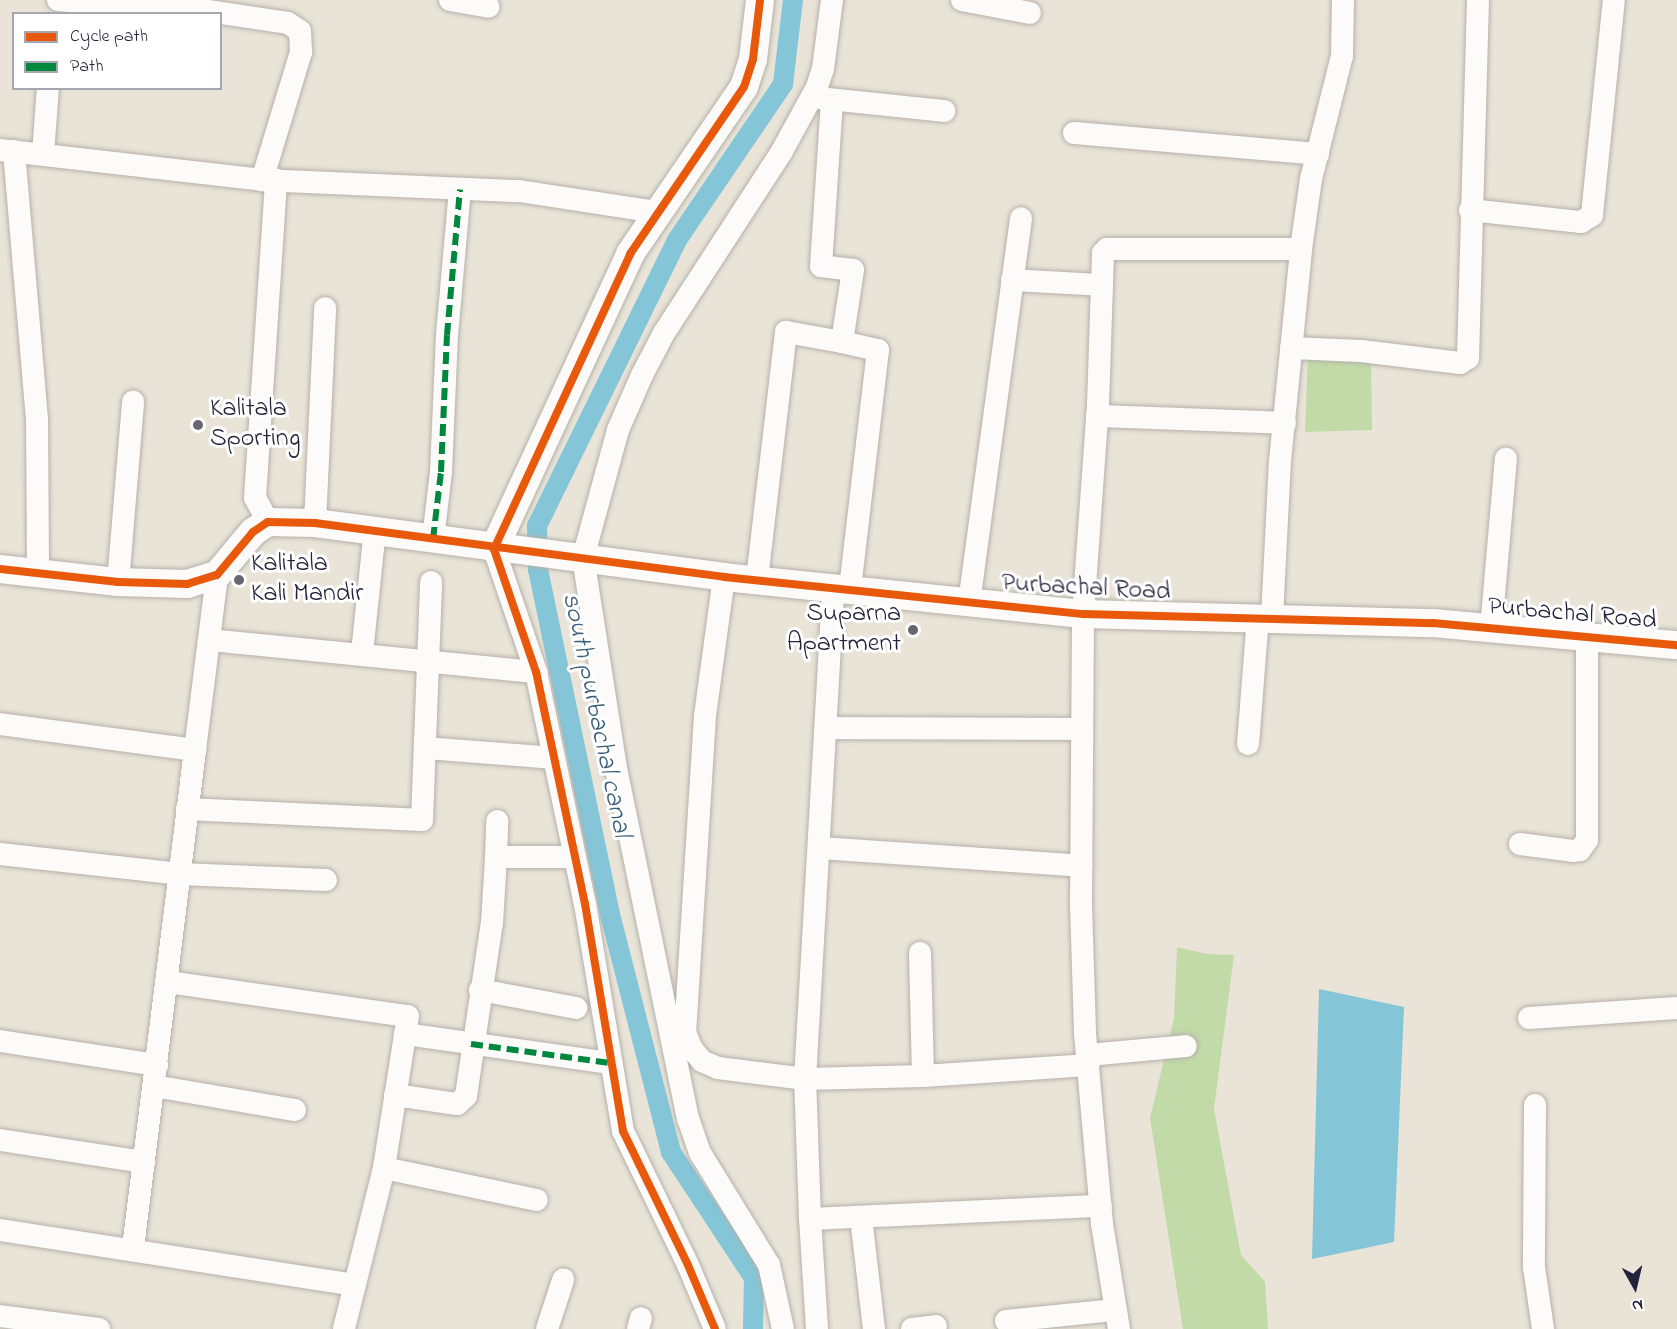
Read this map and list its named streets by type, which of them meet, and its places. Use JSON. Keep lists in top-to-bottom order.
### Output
{
  "streets": {
    "street": ["Purbachal Road"]
  },
  "water": ["south purbachal canal"],
  "places": ["Kalitala Sporting", "Kalitala Kali Mandir", "Suparna Apartment"],
  "legend": ["Cycle path", "Path"],
  "north": "bottom"
}
